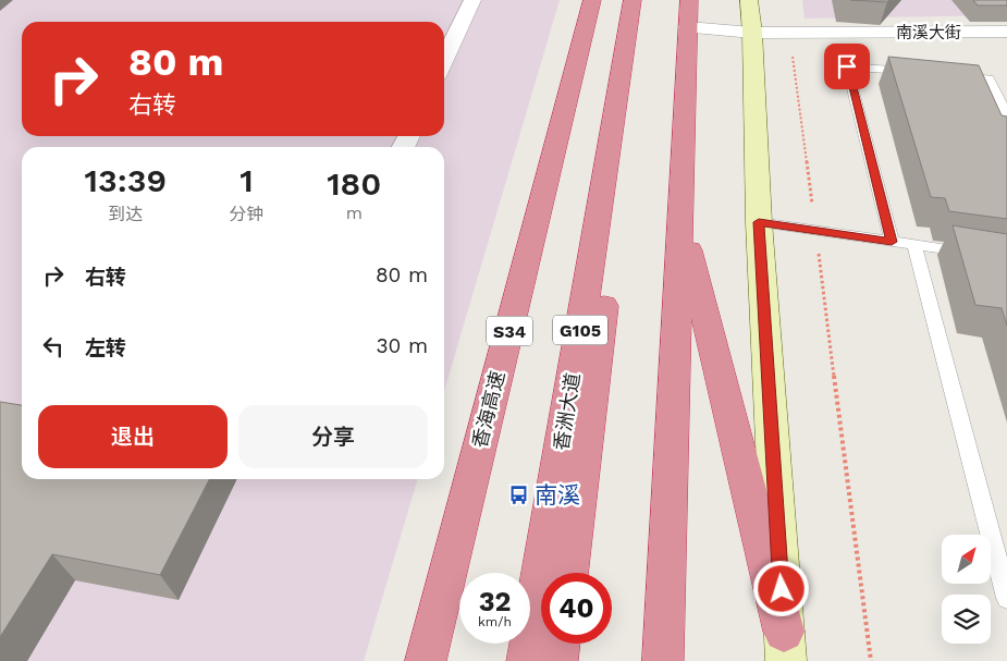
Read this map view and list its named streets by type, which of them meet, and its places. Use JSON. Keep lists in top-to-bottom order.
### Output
{
  "streets": {
    "highway": [
      "G105",
      "S34",
      "香海高速",
      "香洲大道"
    ],
    "street": ["南溪大街"]
  },
  "places": {
    "bus stop": ["南溪"]
  },
  "north": "top right",
  "page": {
    "turn": ["80 m", "右转"],
    "eta": [
      "13:39",
      "到达",
      "1",
      "分钟",
      "180",
      "m"
    ],
    "list": [
      {
        "name": "右转",
        "value": "80 m"
      },
      {
        "name": "左转",
        "value": "30 m"
      }
    ],
    "buttons": ["退出", "分享"],
    "speed": "32 km/h",
    "limit": "40"
  }
}
